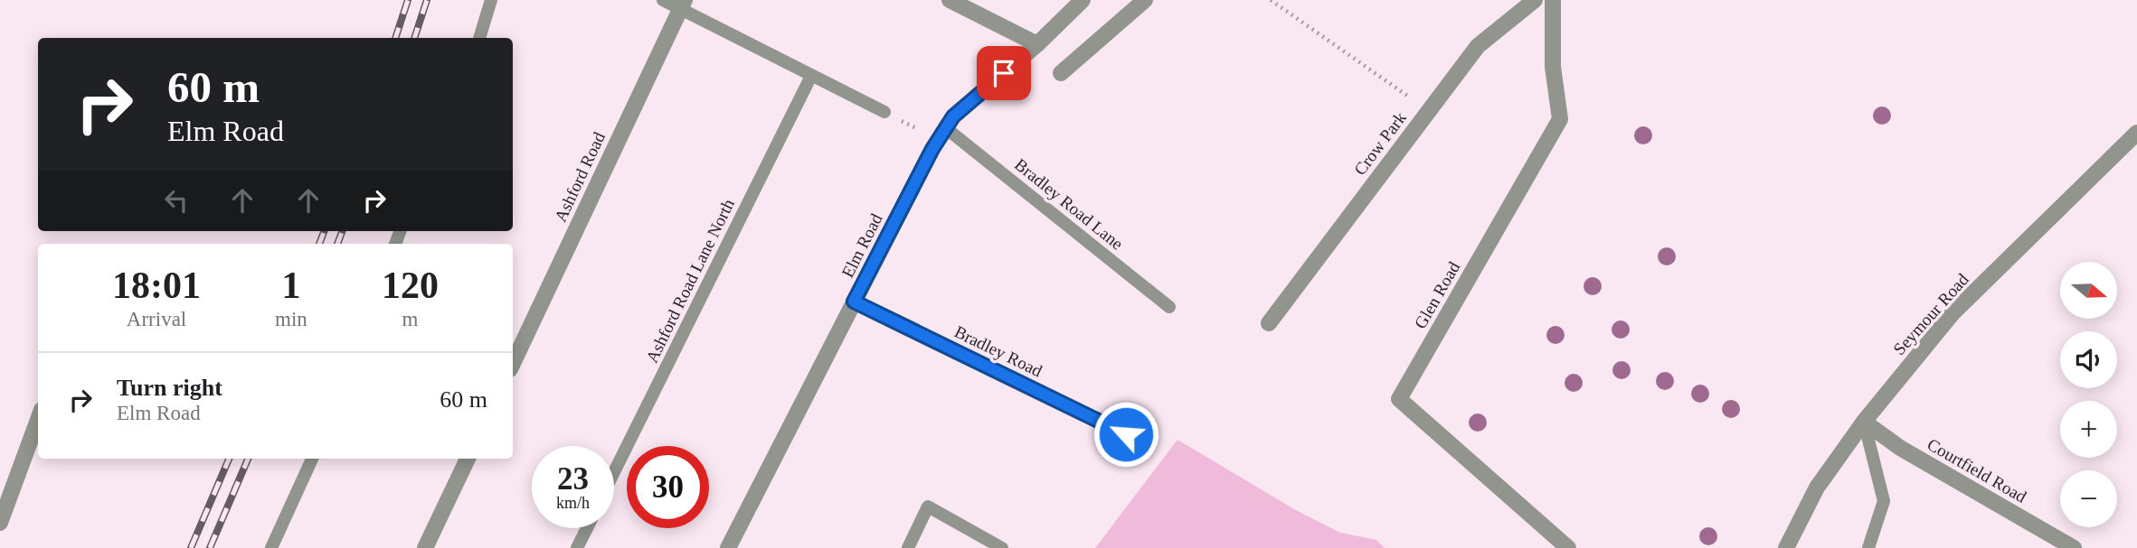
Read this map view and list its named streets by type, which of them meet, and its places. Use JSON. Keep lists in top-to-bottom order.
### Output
{
  "streets": {
    "street": [
      "Crow Park",
      "Ashford Road",
      "Elm Road",
      "Glen Road",
      "Seymour Road",
      "Bradley Road",
      "Courtfield Road"
    ],
    "lane": ["Bradley Road Lane", "Ashford Road Lane North"]
  },
  "crossings": [
    ["Bradley Road Lane", "Elm Road"],
    ["Elm Road", "Bradley Road"],
    ["Seymour Road", "Courtfield Road"]
  ],
  "north": "right",
  "page": {
    "turn": ["60 m", "Elm Road"],
    "eta": [
      "18:01",
      "Arrival",
      "1",
      "min",
      "120",
      "m"
    ],
    "map_buttons": ["+", "−"],
    "list": [
      {
        "name": "Turn right",
        "note": "Elm Road",
        "value": "60 m"
      }
    ],
    "speed": "23 km/h",
    "limit": "30"
  }
}
